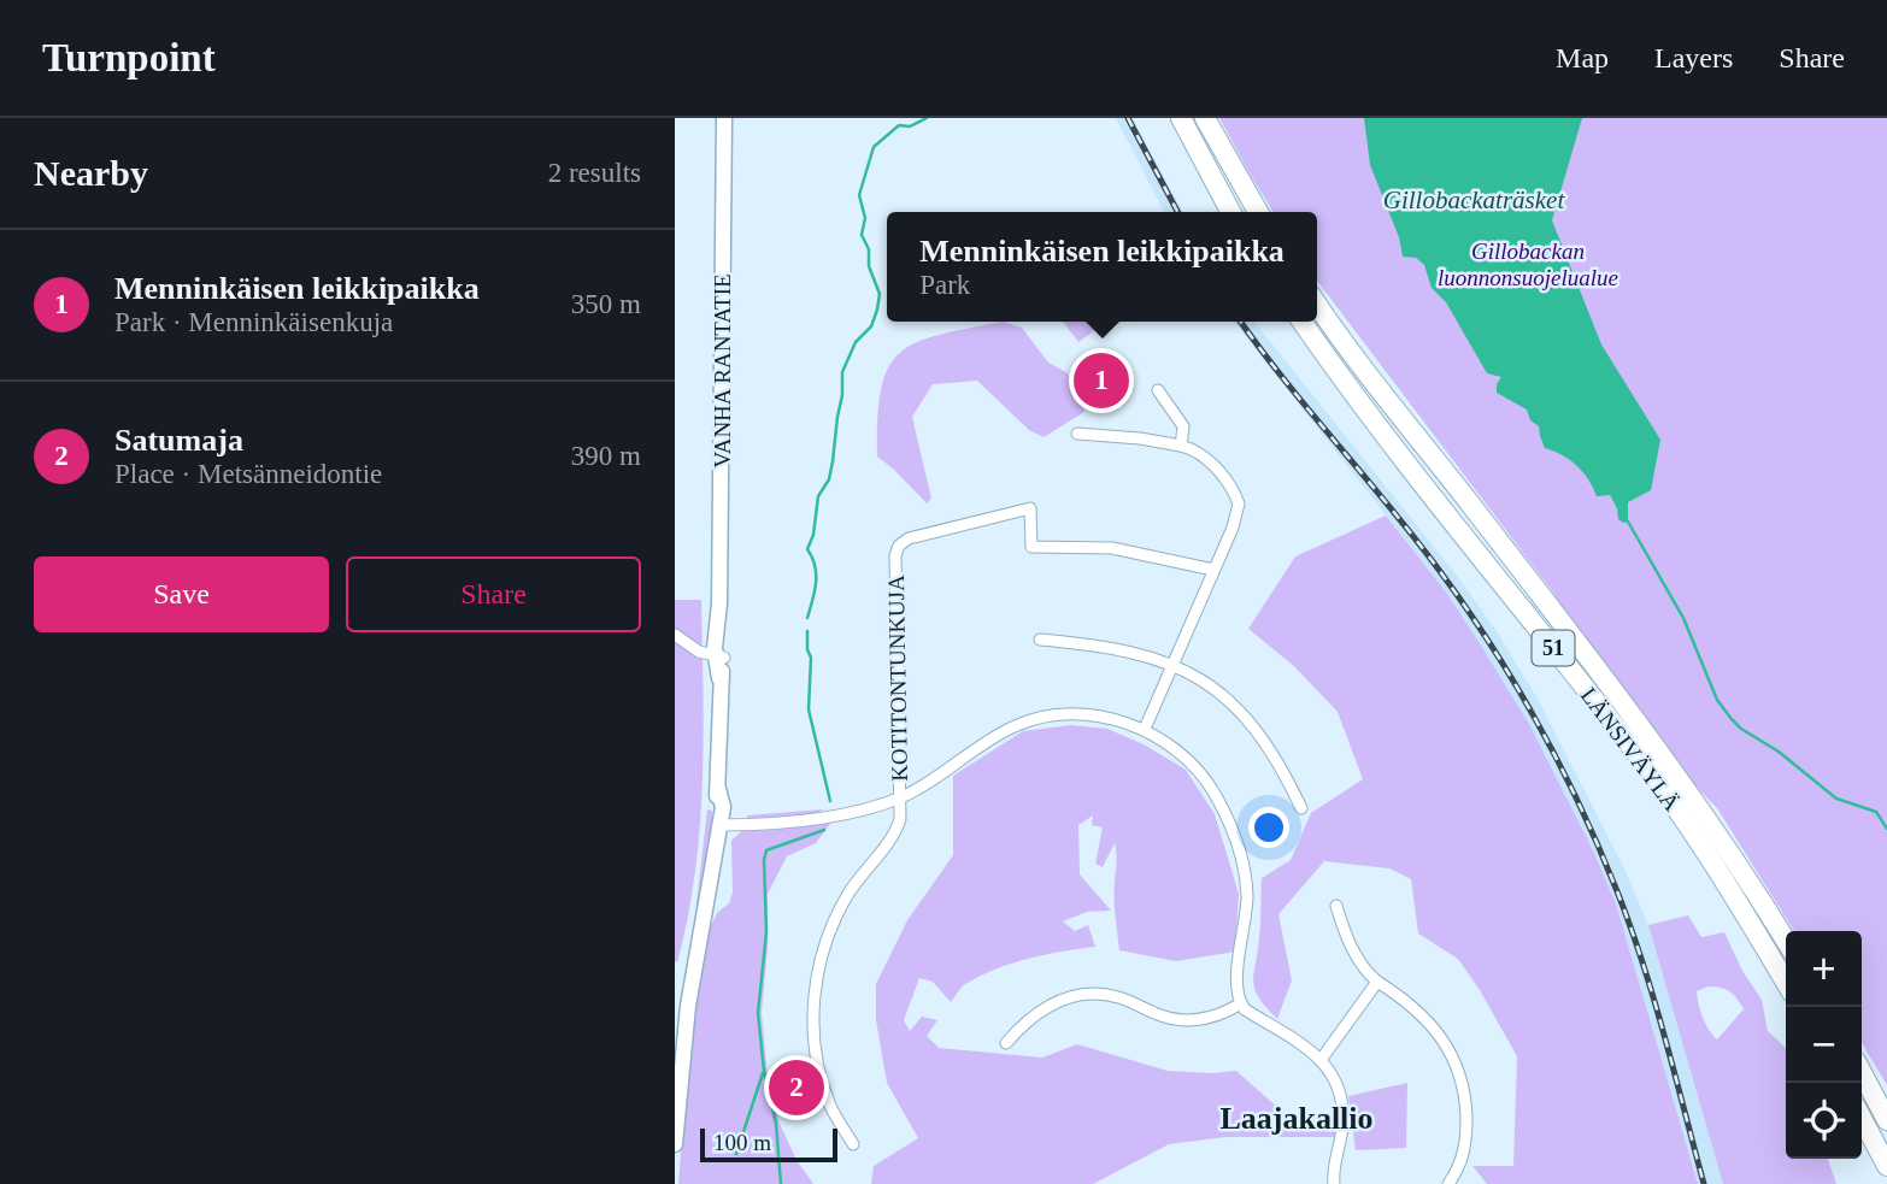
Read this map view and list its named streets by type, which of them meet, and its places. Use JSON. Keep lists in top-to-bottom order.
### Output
{
  "streets": {
    "highway": ["51", "LÄNSIVÄYLÄ"],
    "main road": ["VANHA RANTATIE"],
    "street": ["KOTITONTUNKUJA"]
  },
  "districts": ["Laajakallio"],
  "water": ["Gillobackaträsket"],
  "parks": ["Gillobackan luonnonsuojelualue"],
  "scale_bar": "100 m",
  "page": {
    "header": "Turnpoint",
    "nav": ["Map", "Layers", "Share"],
    "heading": ["Nearby", "2 results"],
    "popup": ["Menninkäisen leikkipaikka", "Park"],
    "list": [
      {
        "mark": "1",
        "name": "Menninkäisen leikkipaikka",
        "note": "Park · Menninkäisenkuja",
        "value": "350 m"
      },
      {
        "mark": "2",
        "name": "Satumaja",
        "note": "Place · Metsänneidontie",
        "value": "390 m"
      }
    ],
    "pins": ["1", "2"],
    "buttons": ["Save", "Share"],
    "map_buttons": ["+", "−"],
    "scale": "100 m"
  }
}
